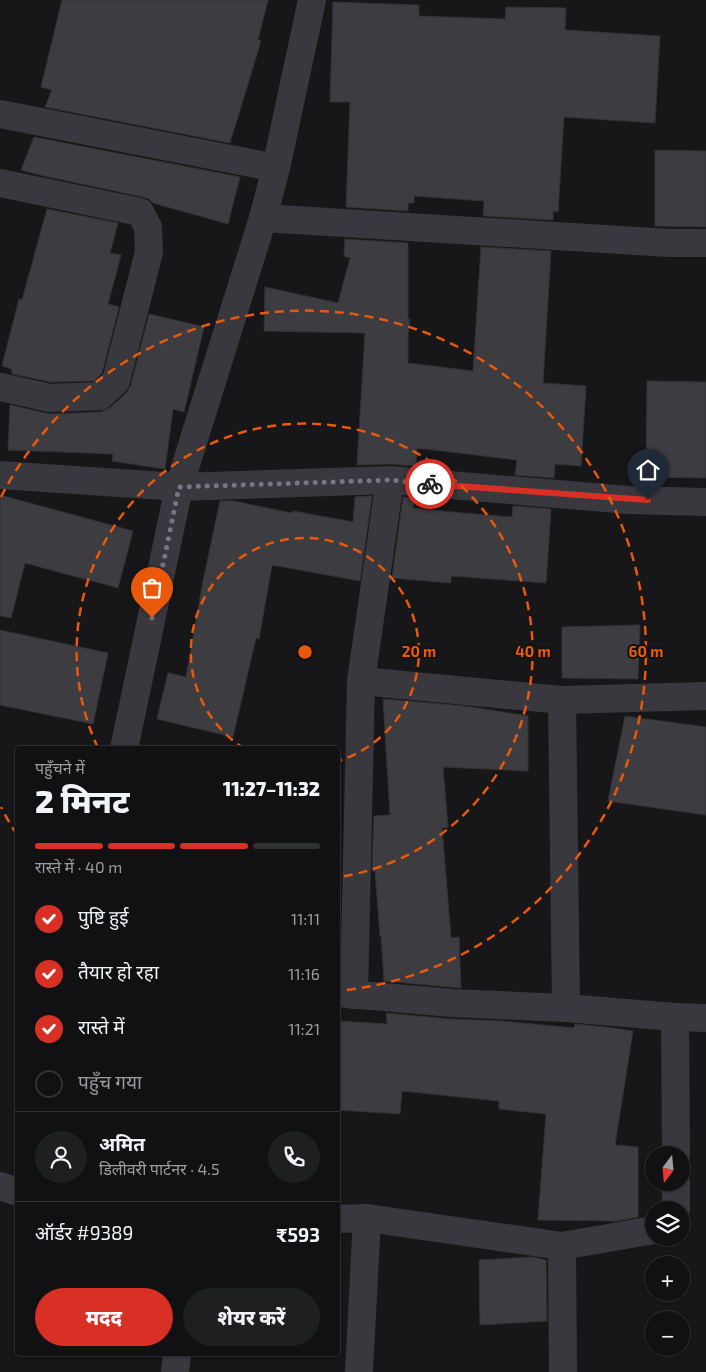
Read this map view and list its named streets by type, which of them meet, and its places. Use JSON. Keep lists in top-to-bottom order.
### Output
{
  "north": "bottom",
  "page": {
    "heading": ["2 मिनट", "पहुँचने में", "11:27–11:32"],
    "panel": [
      "अमित",
      "डिलीवरी पार्टनर · 4.5",
      "ऑर्डर #9389",
      "₹593"
    ],
    "bar": "रास्ते में · 40 m",
    "list": [
      ["पुष्टि हुई", "11:11"],
      ["तैयार हो रहा", "11:16"],
      ["रास्ते में", "11:21"],
      "पहुँच गया"
    ],
    "map_buttons": ["+", "−"],
    "buttons": ["मदद", "शेयर करें"]
  },
  "rings": ["20 m", "40 m", "60 m"]
}
